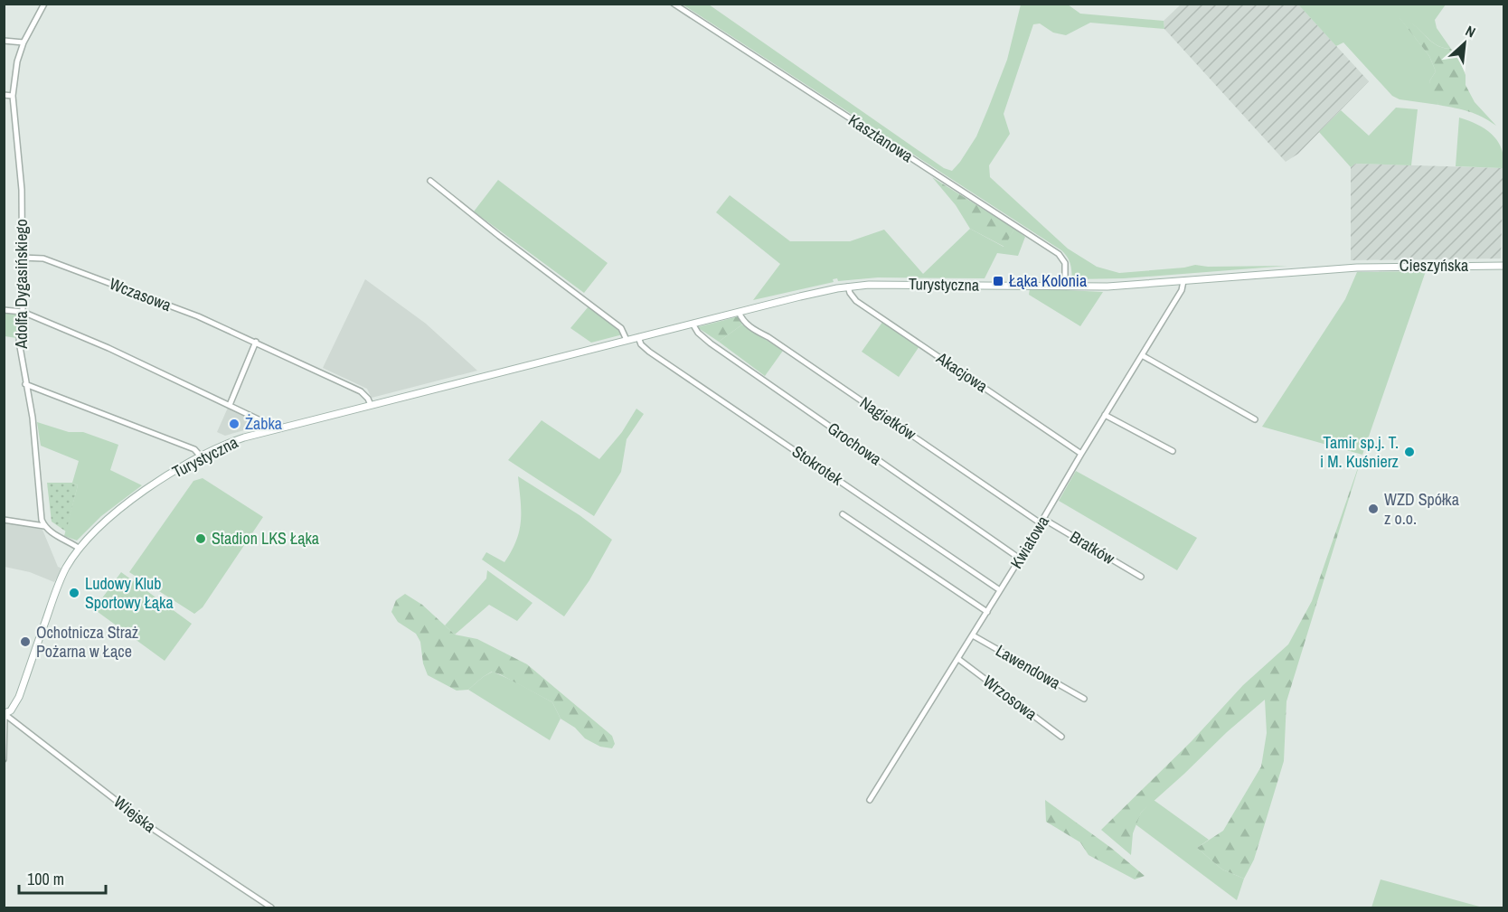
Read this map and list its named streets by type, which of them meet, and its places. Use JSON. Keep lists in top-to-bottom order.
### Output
{
  "streets": {
    "main road": ["Cieszyńska", "Turystyczna"],
    "street": [
      "Kasztanowa",
      "Adolfa Dygasińskiego",
      "Wczasowa",
      "Akacjowa",
      "Nagietków",
      "Grochowa",
      "Stokrotek",
      "Kwiatowa",
      "Bratków",
      "Lawendowa",
      "Wrzosowa",
      "Wiejska"
    ]
  },
  "crossings": [
    ["Kasztanowa", "Turystyczna"],
    ["Cieszyńska", "Turystyczna"],
    ["Adolfa Dygasińskiego", "Wczasowa"],
    ["Turystyczna", "Wczasowa"],
    ["Turystyczna", "Akacjowa"],
    ["Turystyczna", "Nagietków"],
    ["Turystyczna", "Grochowa"],
    ["Turystyczna", "Stokrotek"],
    ["Turystyczna", "Kwiatowa"],
    ["Turystyczna", "Wiejska"],
    ["Akacjowa", "Kwiatowa"],
    ["Nagietków", "Kwiatowa"],
    ["Nagietków", "Bratków"],
    ["Grochowa", "Kwiatowa"],
    ["Stokrotek", "Kwiatowa"],
    ["Kwiatowa", "Bratków"],
    ["Kwiatowa", "Lawendowa"],
    ["Kwiatowa", "Wrzosowa"]
  ],
  "places": {
    "transit": ["Łąka Kolonia"],
    "other": [
      "Żabka",
      "Tamir sp.j. T. i M. Kuśnierz",
      "WZD Spółka z o.o.",
      "Stadion LKS Łąka",
      "Ludowy Klub Sportowy Łąka",
      "Ochotnicza Straż Pożarna w Łące"
    ]
  },
  "scale_bar": "100 m",
  "north": "top right"
}
